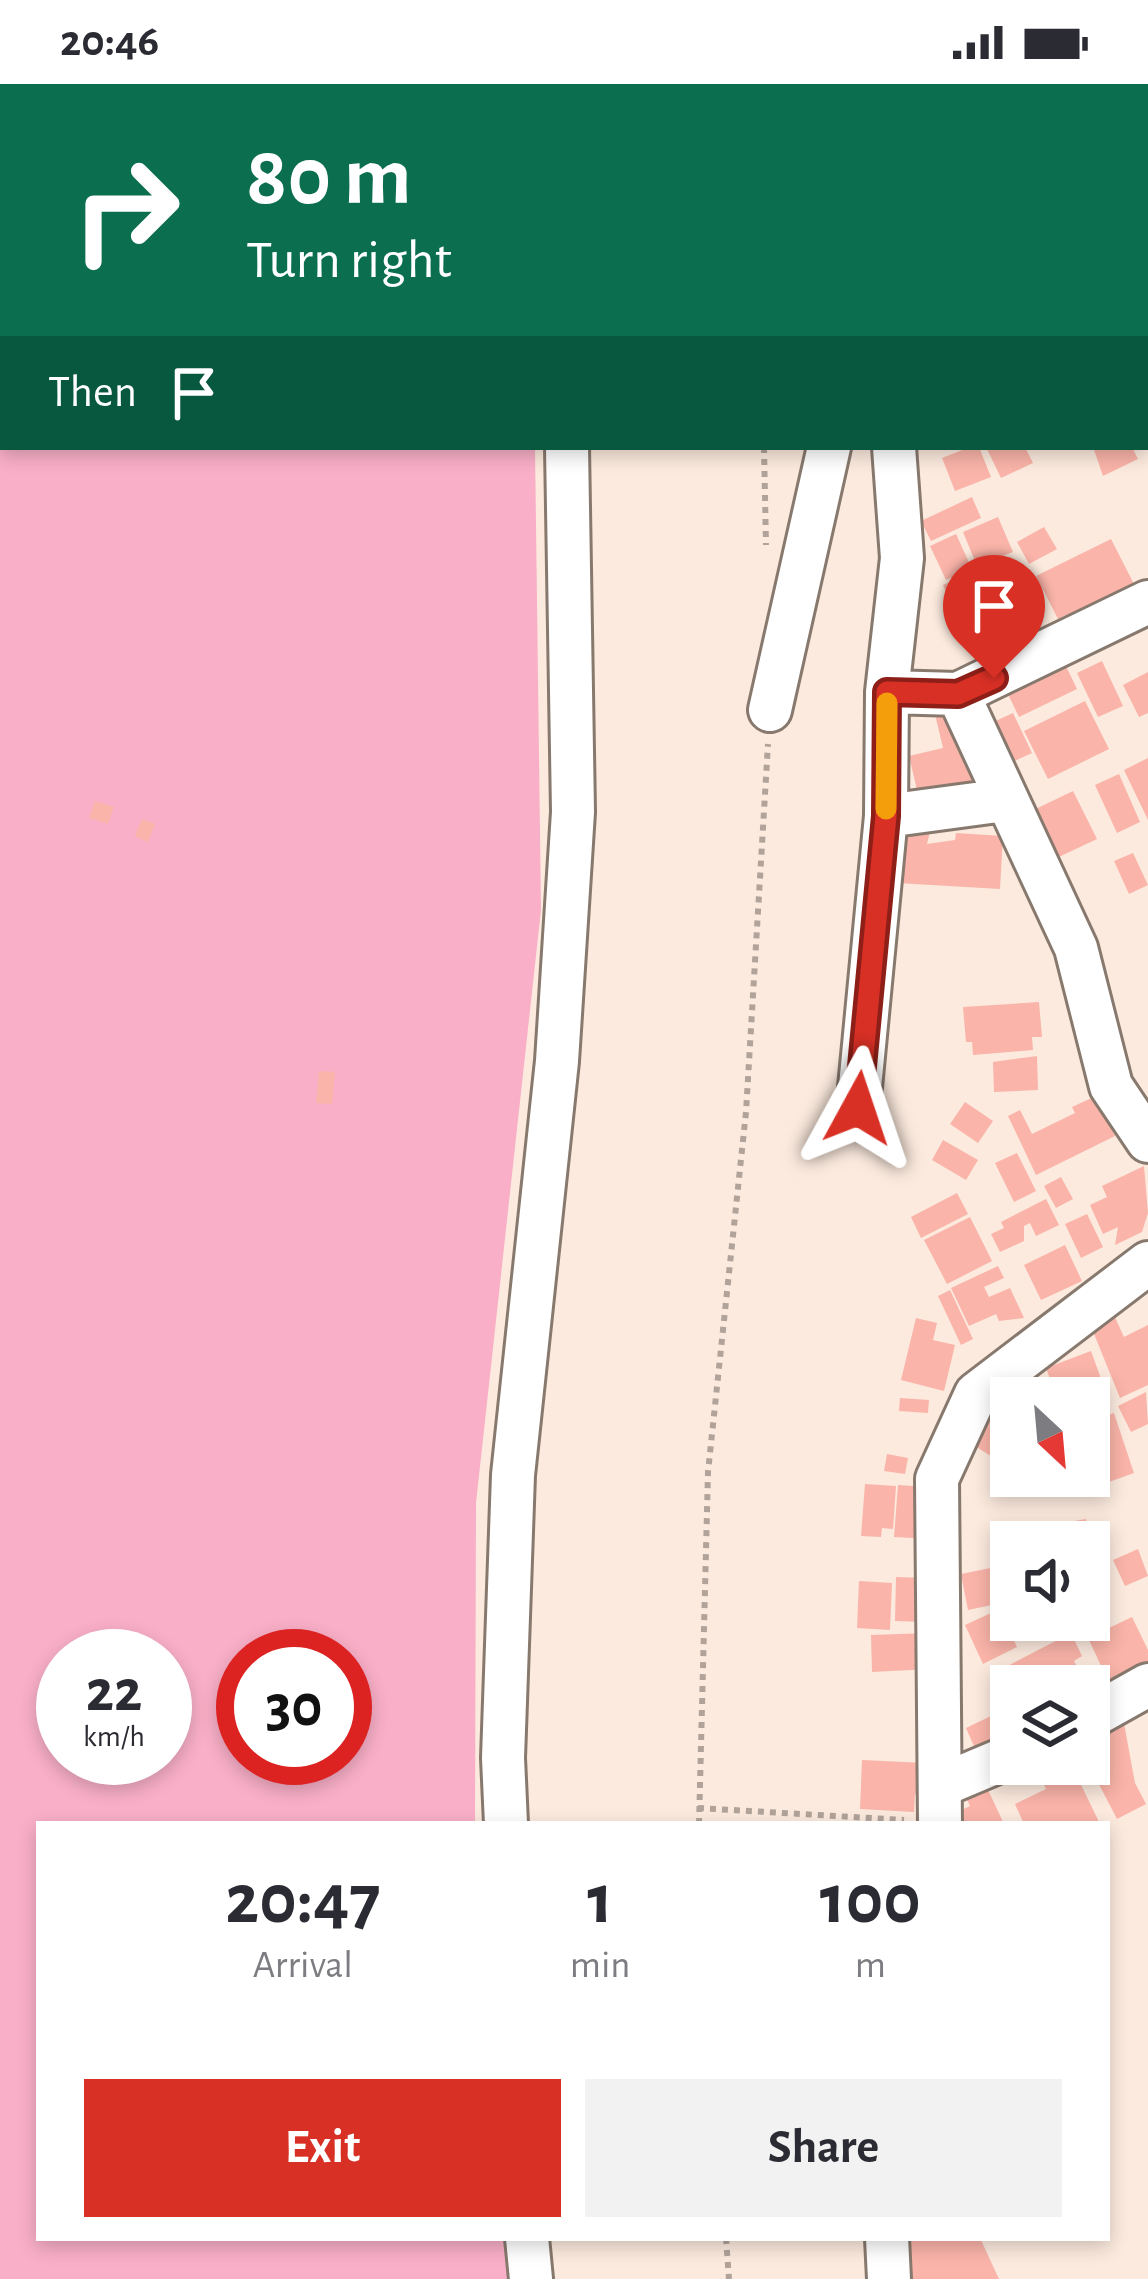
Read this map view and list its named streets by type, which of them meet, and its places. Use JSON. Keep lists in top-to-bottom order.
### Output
{
  "north": "bottom right",
  "page": {
    "status": "20:46",
    "turn": ["80 m", "Turn right"],
    "then": "Then",
    "speed": "22 km/h",
    "limit": "30",
    "eta": [
      "20:47",
      "Arrival",
      "1",
      "min",
      "100",
      "m"
    ],
    "buttons": ["Exit", "Share"]
  }
}
